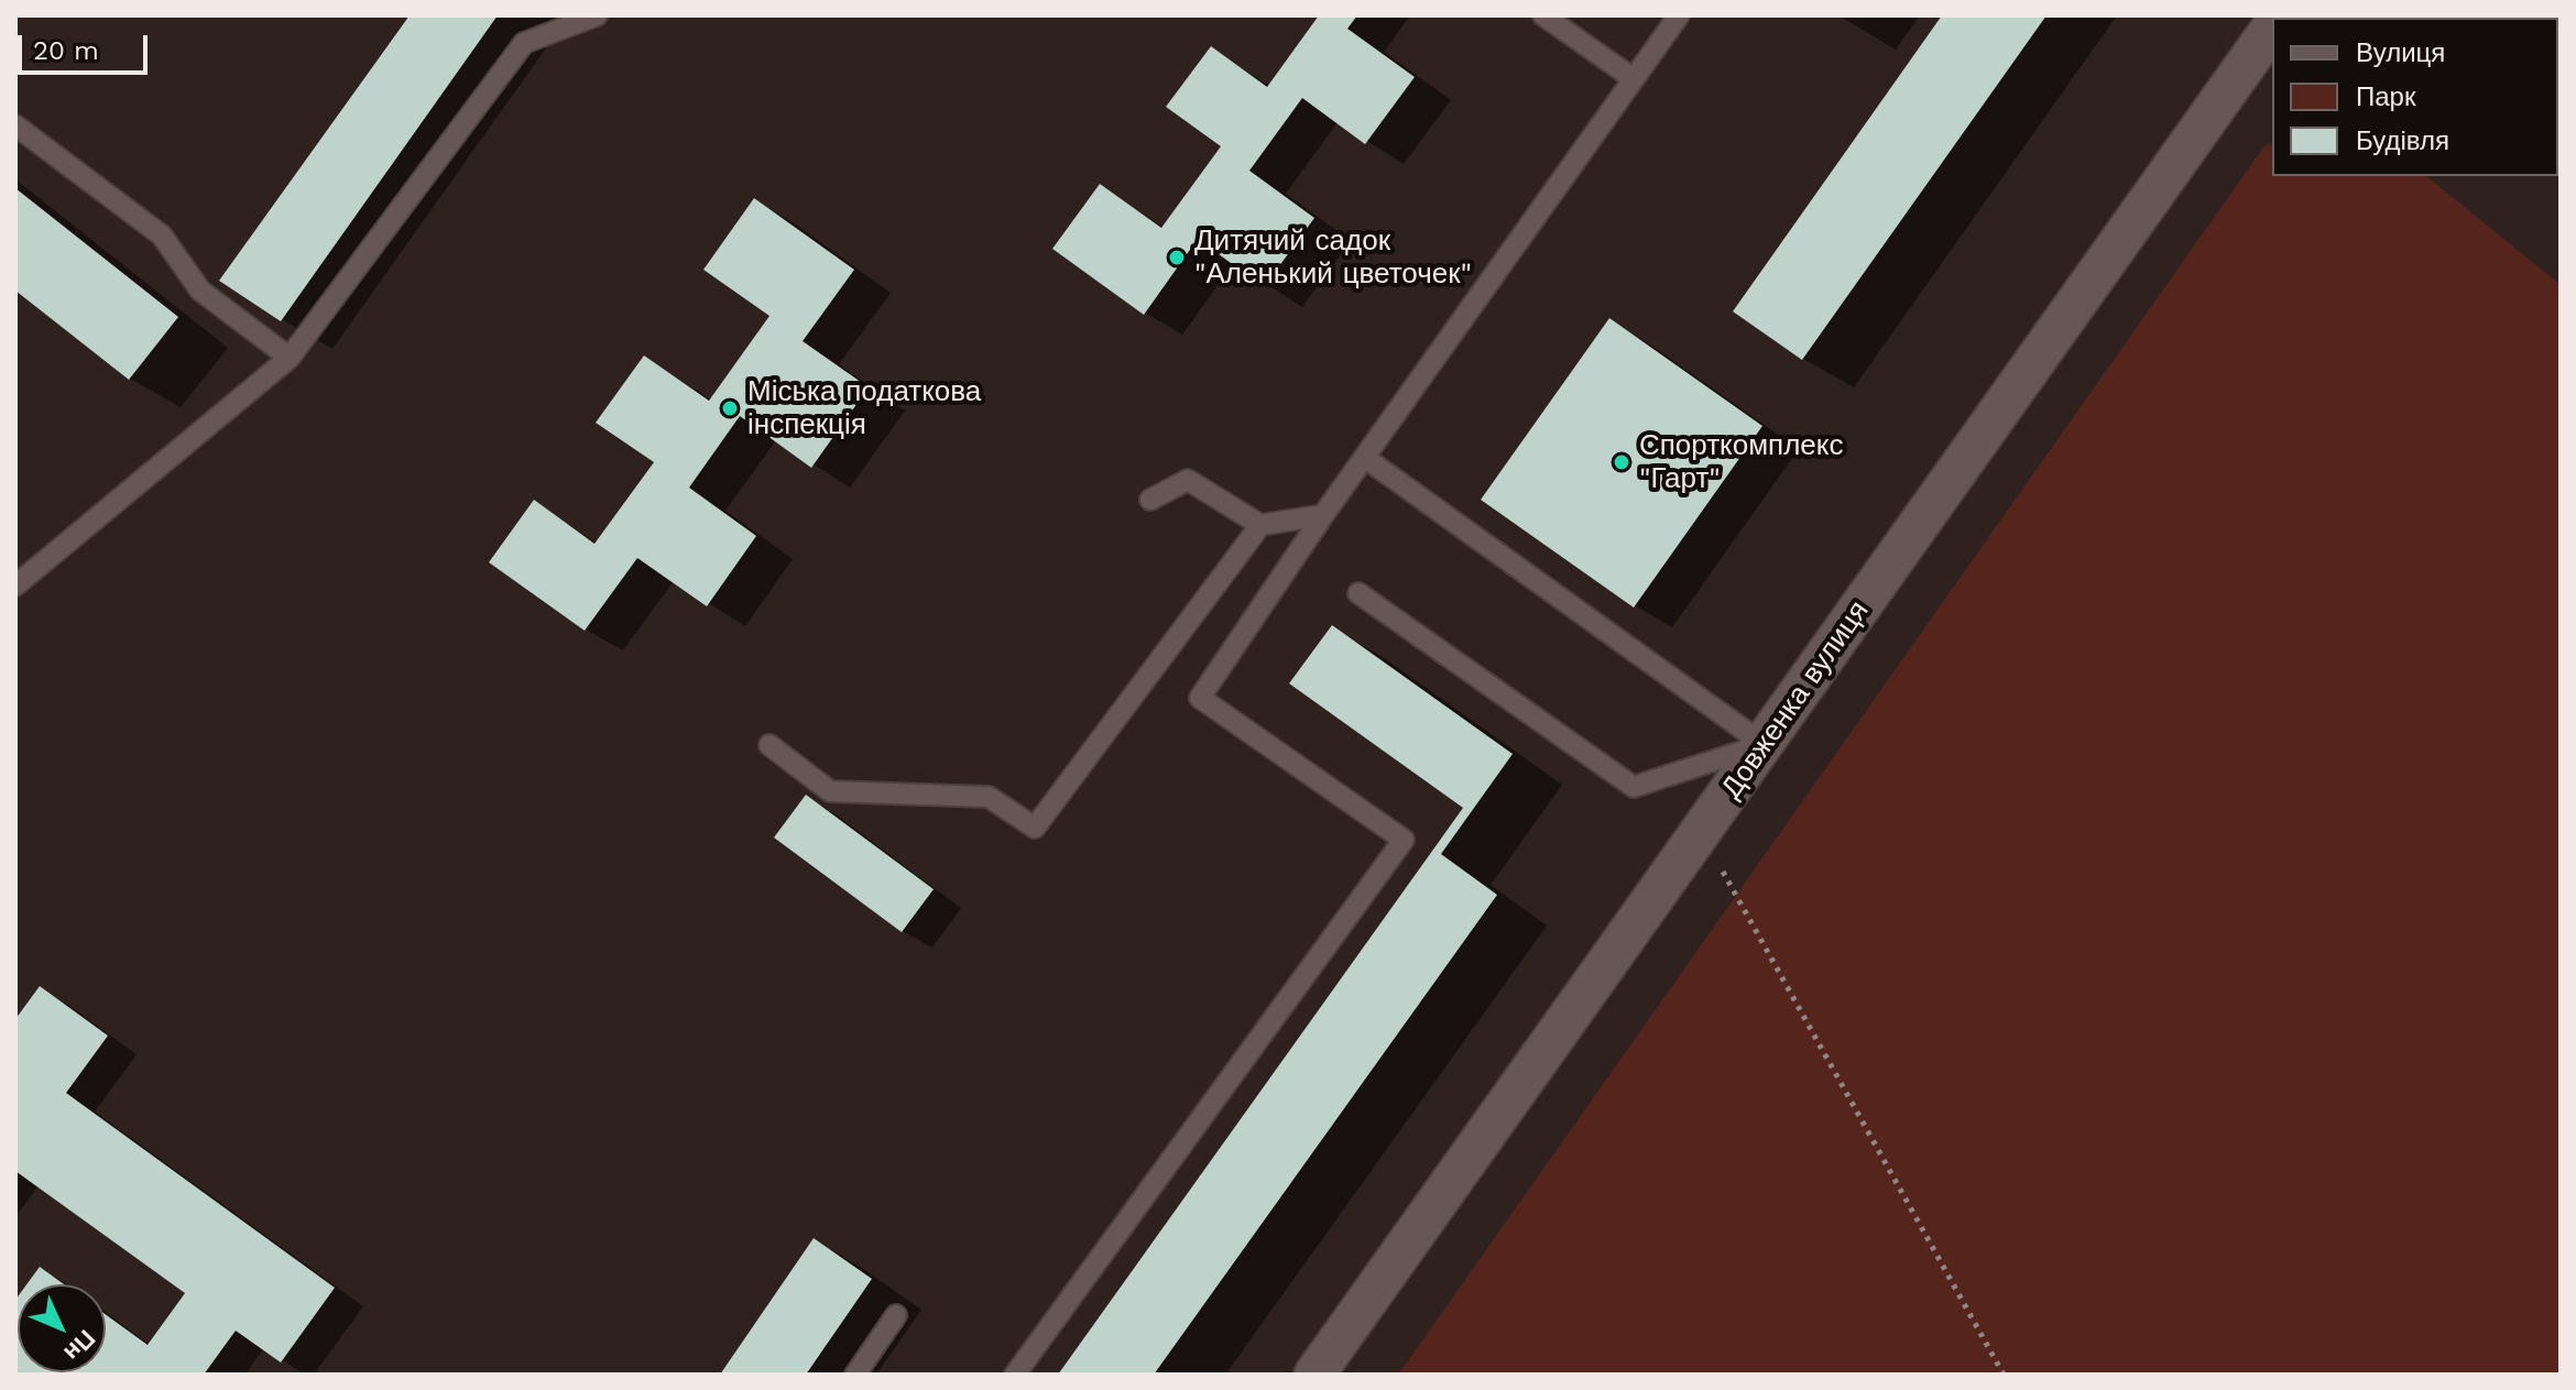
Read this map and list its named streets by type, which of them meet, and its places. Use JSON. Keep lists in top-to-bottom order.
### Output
{
  "streets": {
    "street": ["Довженка вулиця"]
  },
  "places": ["Дитячий садок \"Аленький цветочек\"", "Міська податкова інспекція", "Спорткомплекс \"Гарт\""],
  "legend": ["Вулиця", "Парк", "Будівля"],
  "scale_bar": "20 m",
  "north": "bottom right"
}
